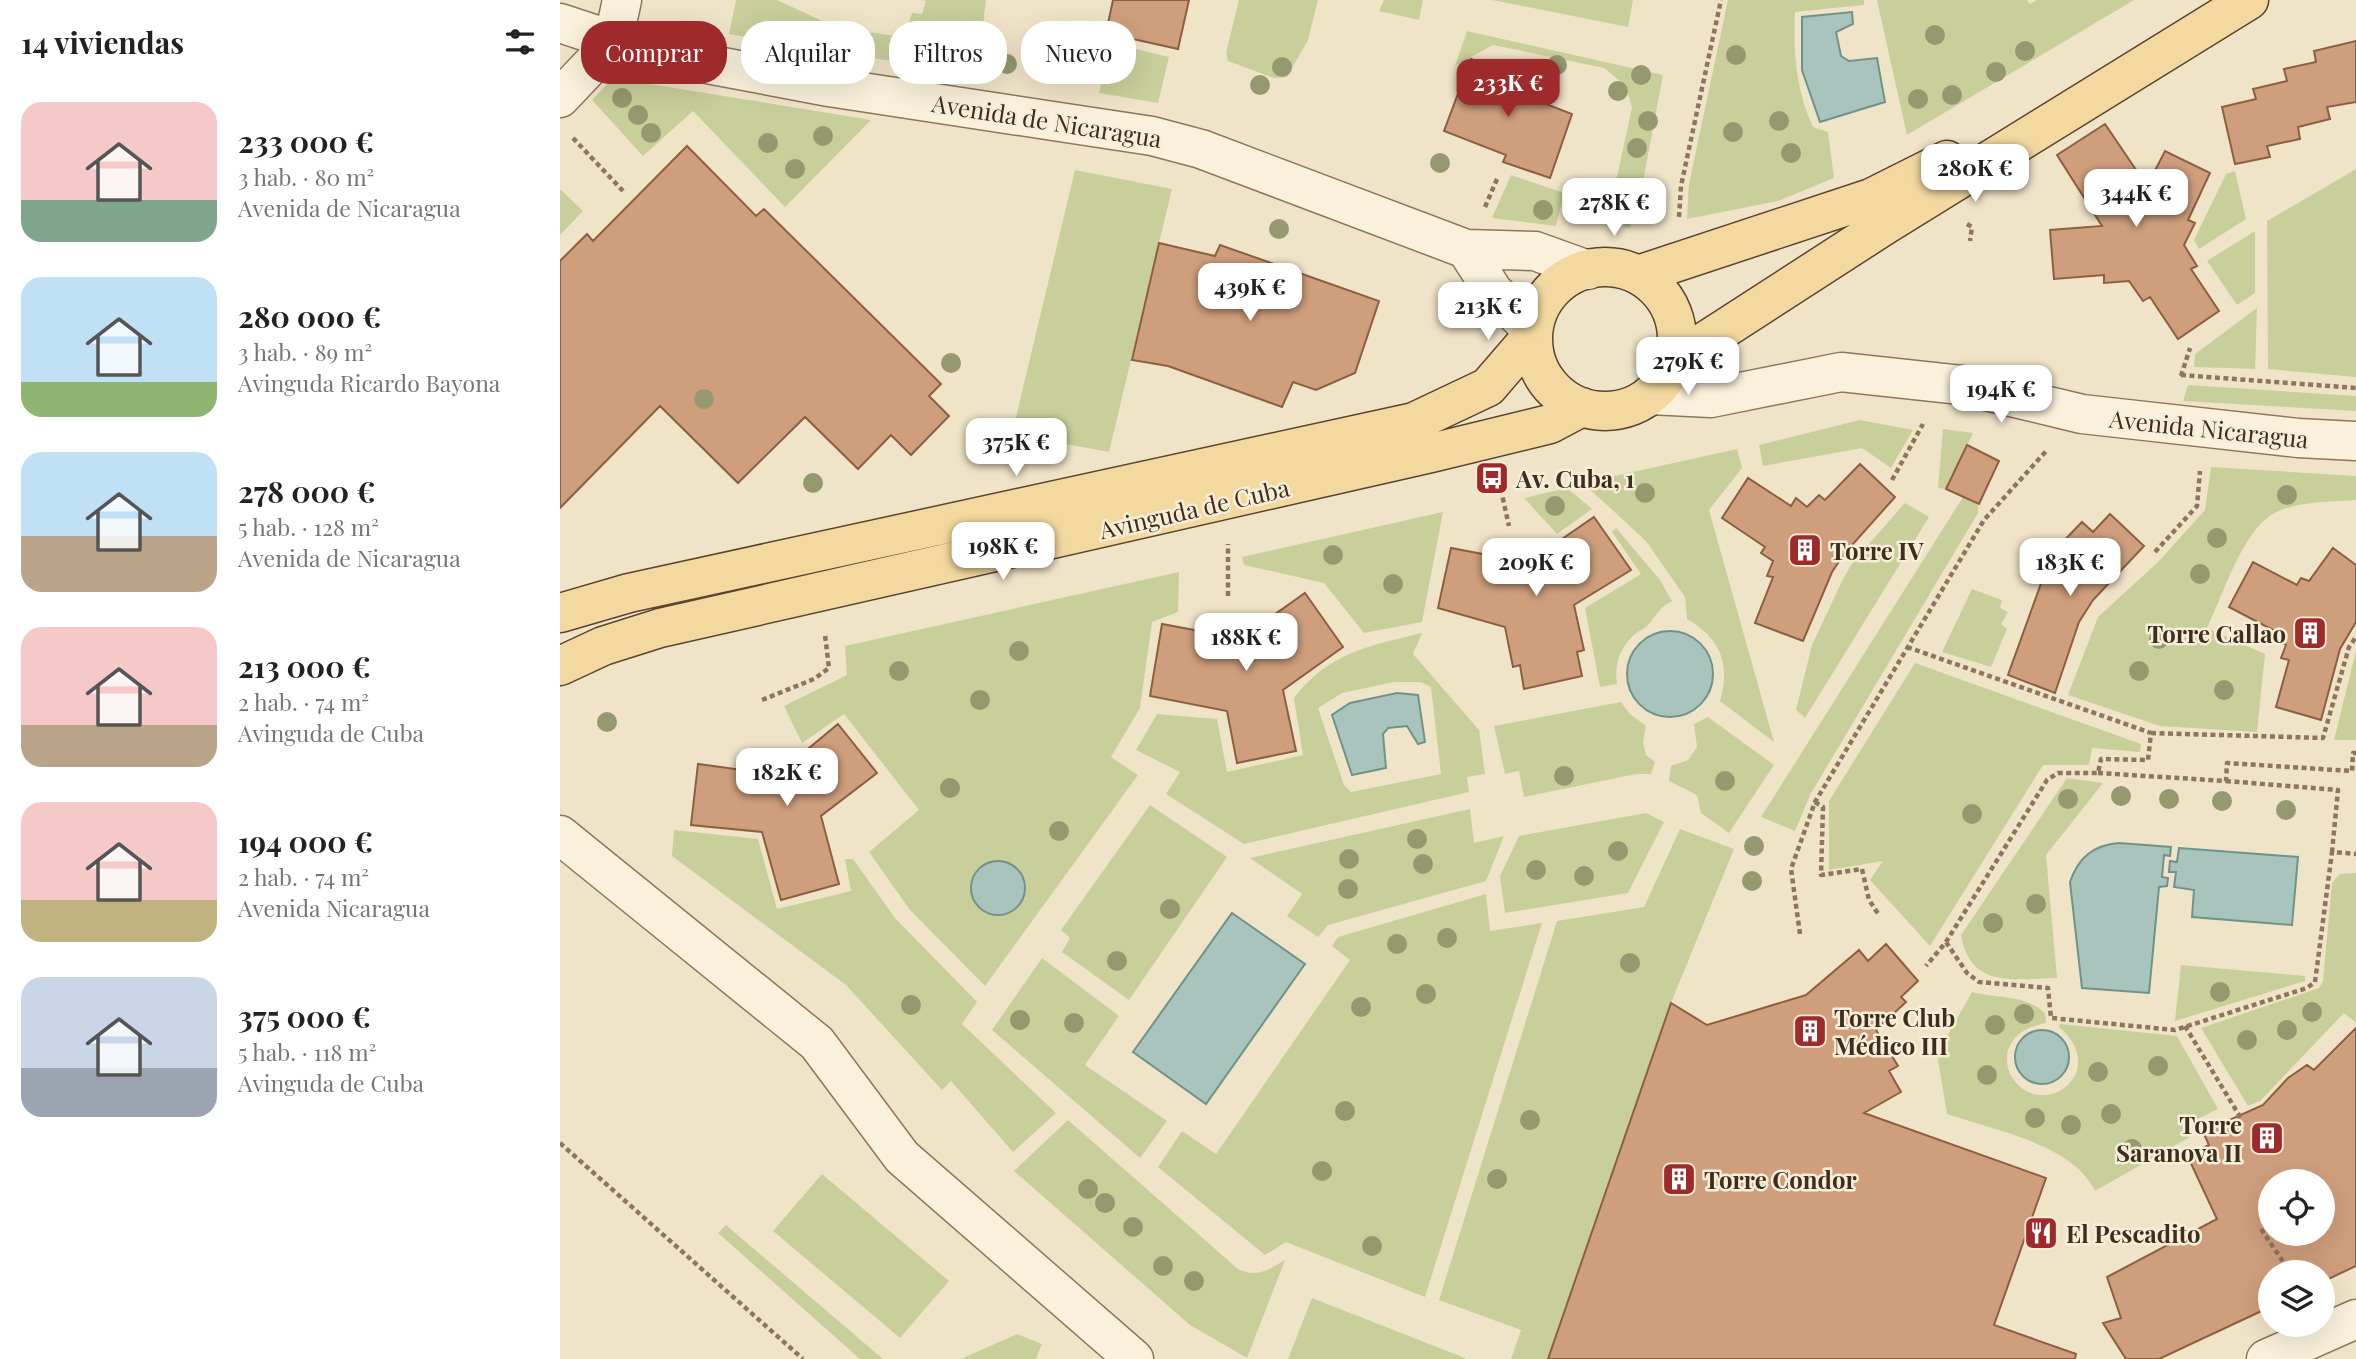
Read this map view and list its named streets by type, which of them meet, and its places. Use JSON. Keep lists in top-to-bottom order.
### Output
{
  "streets": {
    "main road": ["Avinguda de Cuba"],
    "street": ["Avenida de Nicaragua", "Avenida Nicaragua"]
  },
  "crossings": [
    ["Avenida de Nicaragua", "Avenida Nicaragua"],
    ["Avenida de Nicaragua", "Avinguda de Cuba"],
    ["Avenida Nicaragua", "Avinguda de Cuba"]
  ],
  "places": {
    "bus stop": ["Av. Cuba, 1"],
    "building": [
      "Torre IV",
      "Torre Callao",
      "Torre Club Médico III",
      "Torre Saranova II",
      "Torre Condor"
    ],
    "restaurant": ["El Pescadito"]
  },
  "page": {
    "heading": "14 viviendas",
    "chip": [
      "Comprar",
      "Alquilar",
      "Filtros",
      "Nuevo"
    ],
    "price": [
      "233K €",
      "280K €",
      "344K €",
      "278K €",
      "439K €",
      "213K €",
      "279K €",
      "194K €",
      "375K €",
      "198K €",
      "209K €",
      "183K €",
      "188K €",
      "182K €"
    ],
    "list": [
      {
        "name": "233 000 €",
        "note": "3 hab. · 80 m² · Avenida de Nicaragua"
      },
      {
        "name": "280 000 €",
        "note": "3 hab. · 89 m² · Avinguda Ricardo Bayona"
      },
      {
        "name": "278 000 €",
        "note": "5 hab. · 128 m² · Avenida de Nicaragua"
      },
      {
        "name": "213 000 €",
        "note": "2 hab. · 74 m² · Avinguda de Cuba"
      },
      {
        "name": "194 000 €",
        "note": "2 hab. · 74 m² · Avenida Nicaragua"
      },
      {
        "name": "375 000 €",
        "note": "5 hab. · 118 m² · Avinguda de Cuba"
      }
    ]
  }
}
